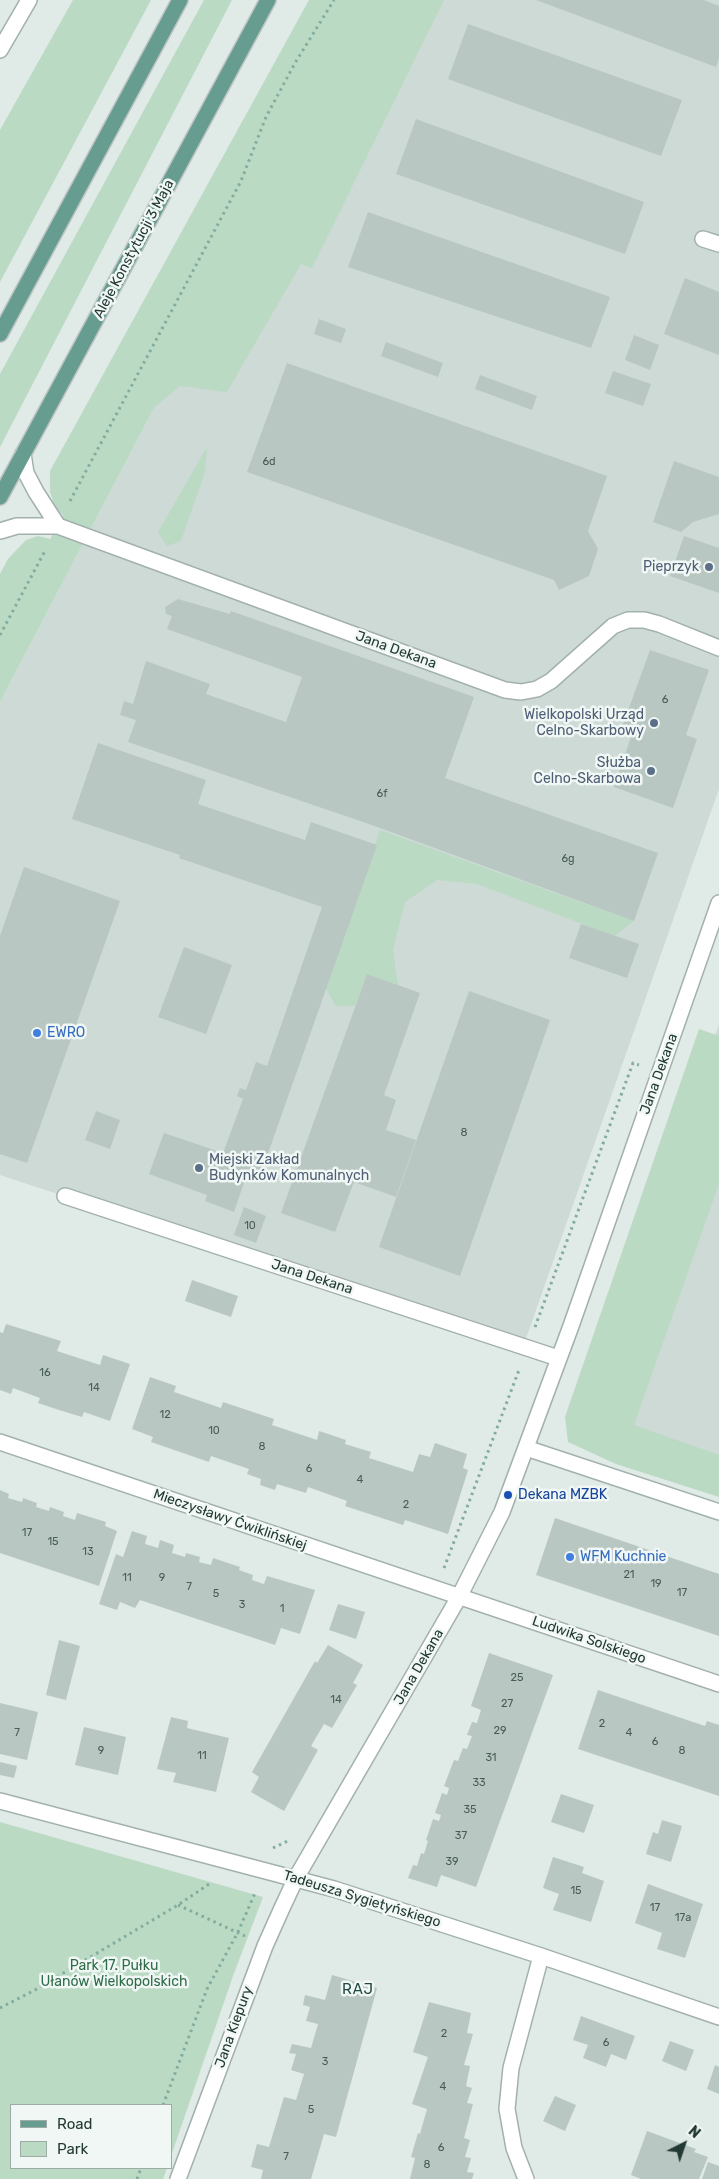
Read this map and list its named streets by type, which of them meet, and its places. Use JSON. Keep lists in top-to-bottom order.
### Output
{
  "streets": {
    "main road": ["Aleje Konstytucji 3 Maja"],
    "street": [
      "Jana Dekana",
      "Mieczysławy Ćwiklińskiej",
      "Ludwika Solskiego",
      "Tadeusza Sygietyńskiego",
      "Jana Kiepury"
    ]
  },
  "crossings": [
    ["Jana Dekana", "Mieczysławy Ćwiklińskiej"],
    ["Jana Dekana", "Ludwika Solskiego"],
    ["Jana Dekana", "Tadeusza Sygietyńskiego"],
    ["Jana Dekana", "Jana Kiepury"],
    ["Mieczysławy Ćwiklińskiej", "Ludwika Solskiego"],
    ["Tadeusza Sygietyńskiego", "Jana Kiepury"]
  ],
  "districts": ["RAJ"],
  "parks": ["Park 17. Pułku Ułanów Wielkopolskich"],
  "places": [
    "Pieprzyk",
    "Wielkopolski Urząd Celno-Skarbowy",
    "Służba Celno-Skarbowa",
    "EWRO",
    "Miejski Zakład Budynków Komunalnych",
    "Dekana MZBK",
    "WFM Kuchnie"
  ],
  "house_numbers": [
    "6d",
    "6",
    "6f",
    "6g",
    "8",
    "10",
    "16",
    "14",
    "12",
    "10",
    "8",
    "6",
    "4",
    "2",
    "17",
    "15",
    "13",
    "21",
    "11",
    "9",
    "19",
    "7",
    "17",
    "5",
    "3",
    "1",
    "25",
    "14",
    "27",
    "2",
    "29",
    "7",
    "4",
    "6",
    "9",
    "8",
    "11",
    "31",
    "33",
    "35",
    "37",
    "39",
    "15",
    "17",
    "17a",
    "2",
    "6",
    "3",
    "4",
    "5",
    "6",
    "7",
    "8"
  ],
  "legend": ["Road", "Park"],
  "north": "top right"
}
